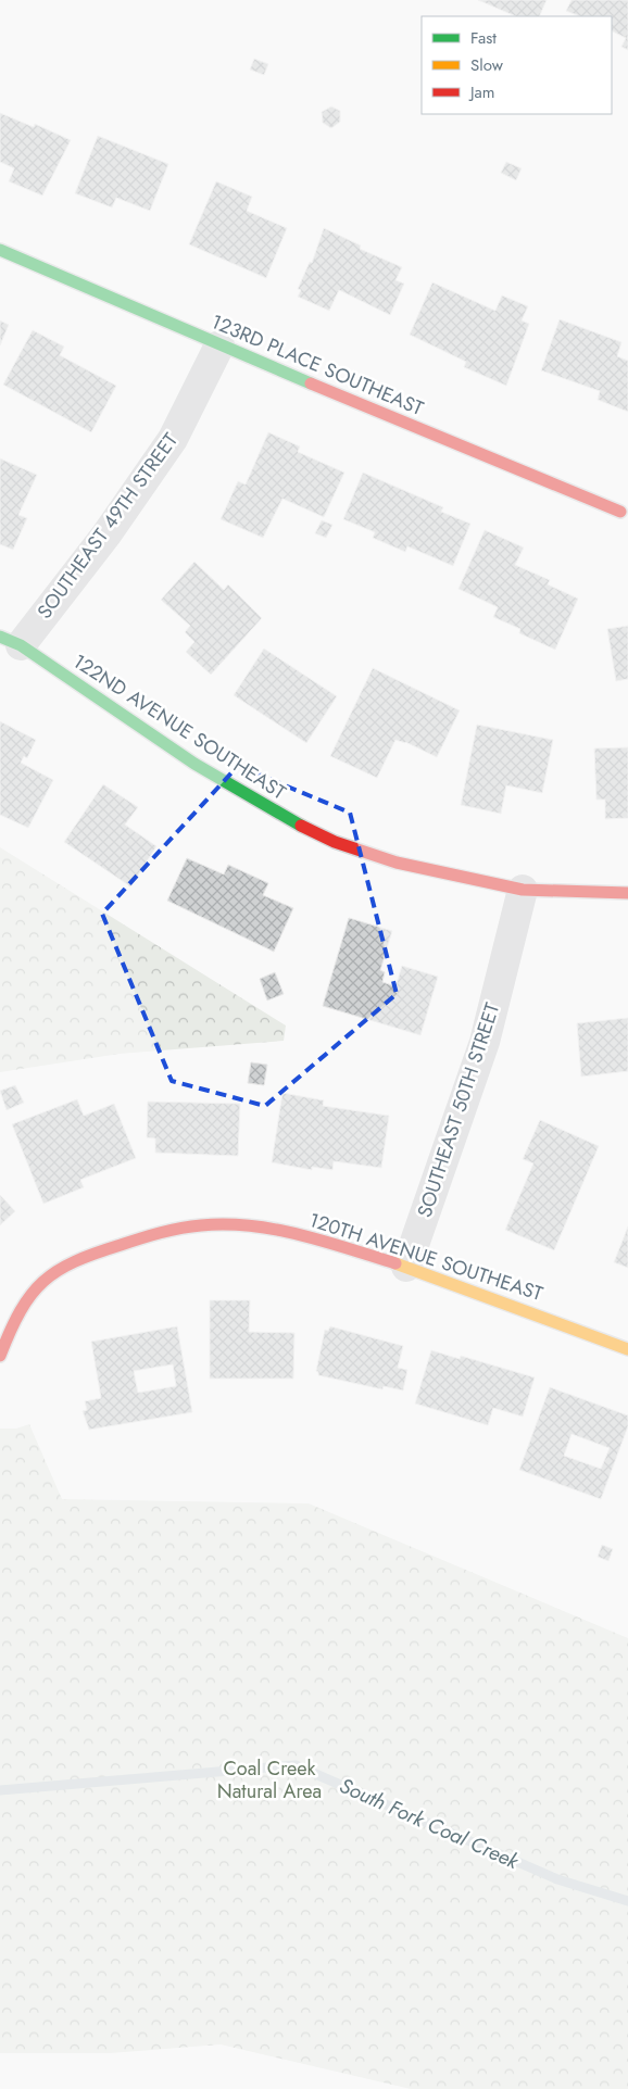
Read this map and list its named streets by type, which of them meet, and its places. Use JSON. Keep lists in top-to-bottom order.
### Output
{
  "streets": {
    "street": [
      "123RD PLACE SOUTHEAST",
      "SOUTHEAST 49TH STREET",
      "122ND AVENUE SOUTHEAST",
      "SOUTHEAST 50TH STREET",
      "120TH AVENUE SOUTHEAST"
    ]
  },
  "crossings": [
    ["123RD PLACE SOUTHEAST", "SOUTHEAST 49TH STREET"],
    ["SOUTHEAST 49TH STREET", "122ND AVENUE SOUTHEAST"],
    ["122ND AVENUE SOUTHEAST", "SOUTHEAST 50TH STREET"],
    ["SOUTHEAST 50TH STREET", "120TH AVENUE SOUTHEAST"]
  ],
  "water": ["South Fork Coal Creek"],
  "parks": ["Coal Creek Natural Area"],
  "legend": ["Fast", "Slow", "Jam"]
}
